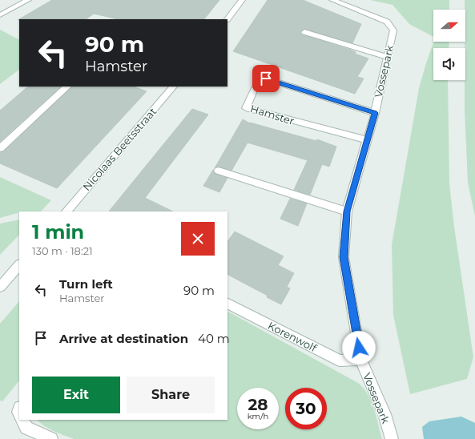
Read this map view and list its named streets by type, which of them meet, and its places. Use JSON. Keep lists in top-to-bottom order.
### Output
{
  "streets": {
    "street": [
      "Vossepark",
      "Hamster",
      "Nicolaas Beetsstraat",
      "Korenwolf"
    ]
  },
  "crossings": [
    ["Vossepark", "Hamster"],
    ["Vossepark", "Korenwolf"]
  ],
  "north": "right",
  "page": {
    "turn": ["90 m", "Hamster"],
    "heading": ["1 min", "130 m · 18:21"],
    "list": [
      {
        "name": "Turn left",
        "note": "Hamster",
        "value": "90 m"
      },
      {
        "name": "Arrive at destination",
        "value": "40 m"
      }
    ],
    "buttons": ["Exit", "Share"],
    "speed": "28 km/h",
    "limit": "30"
  }
}
